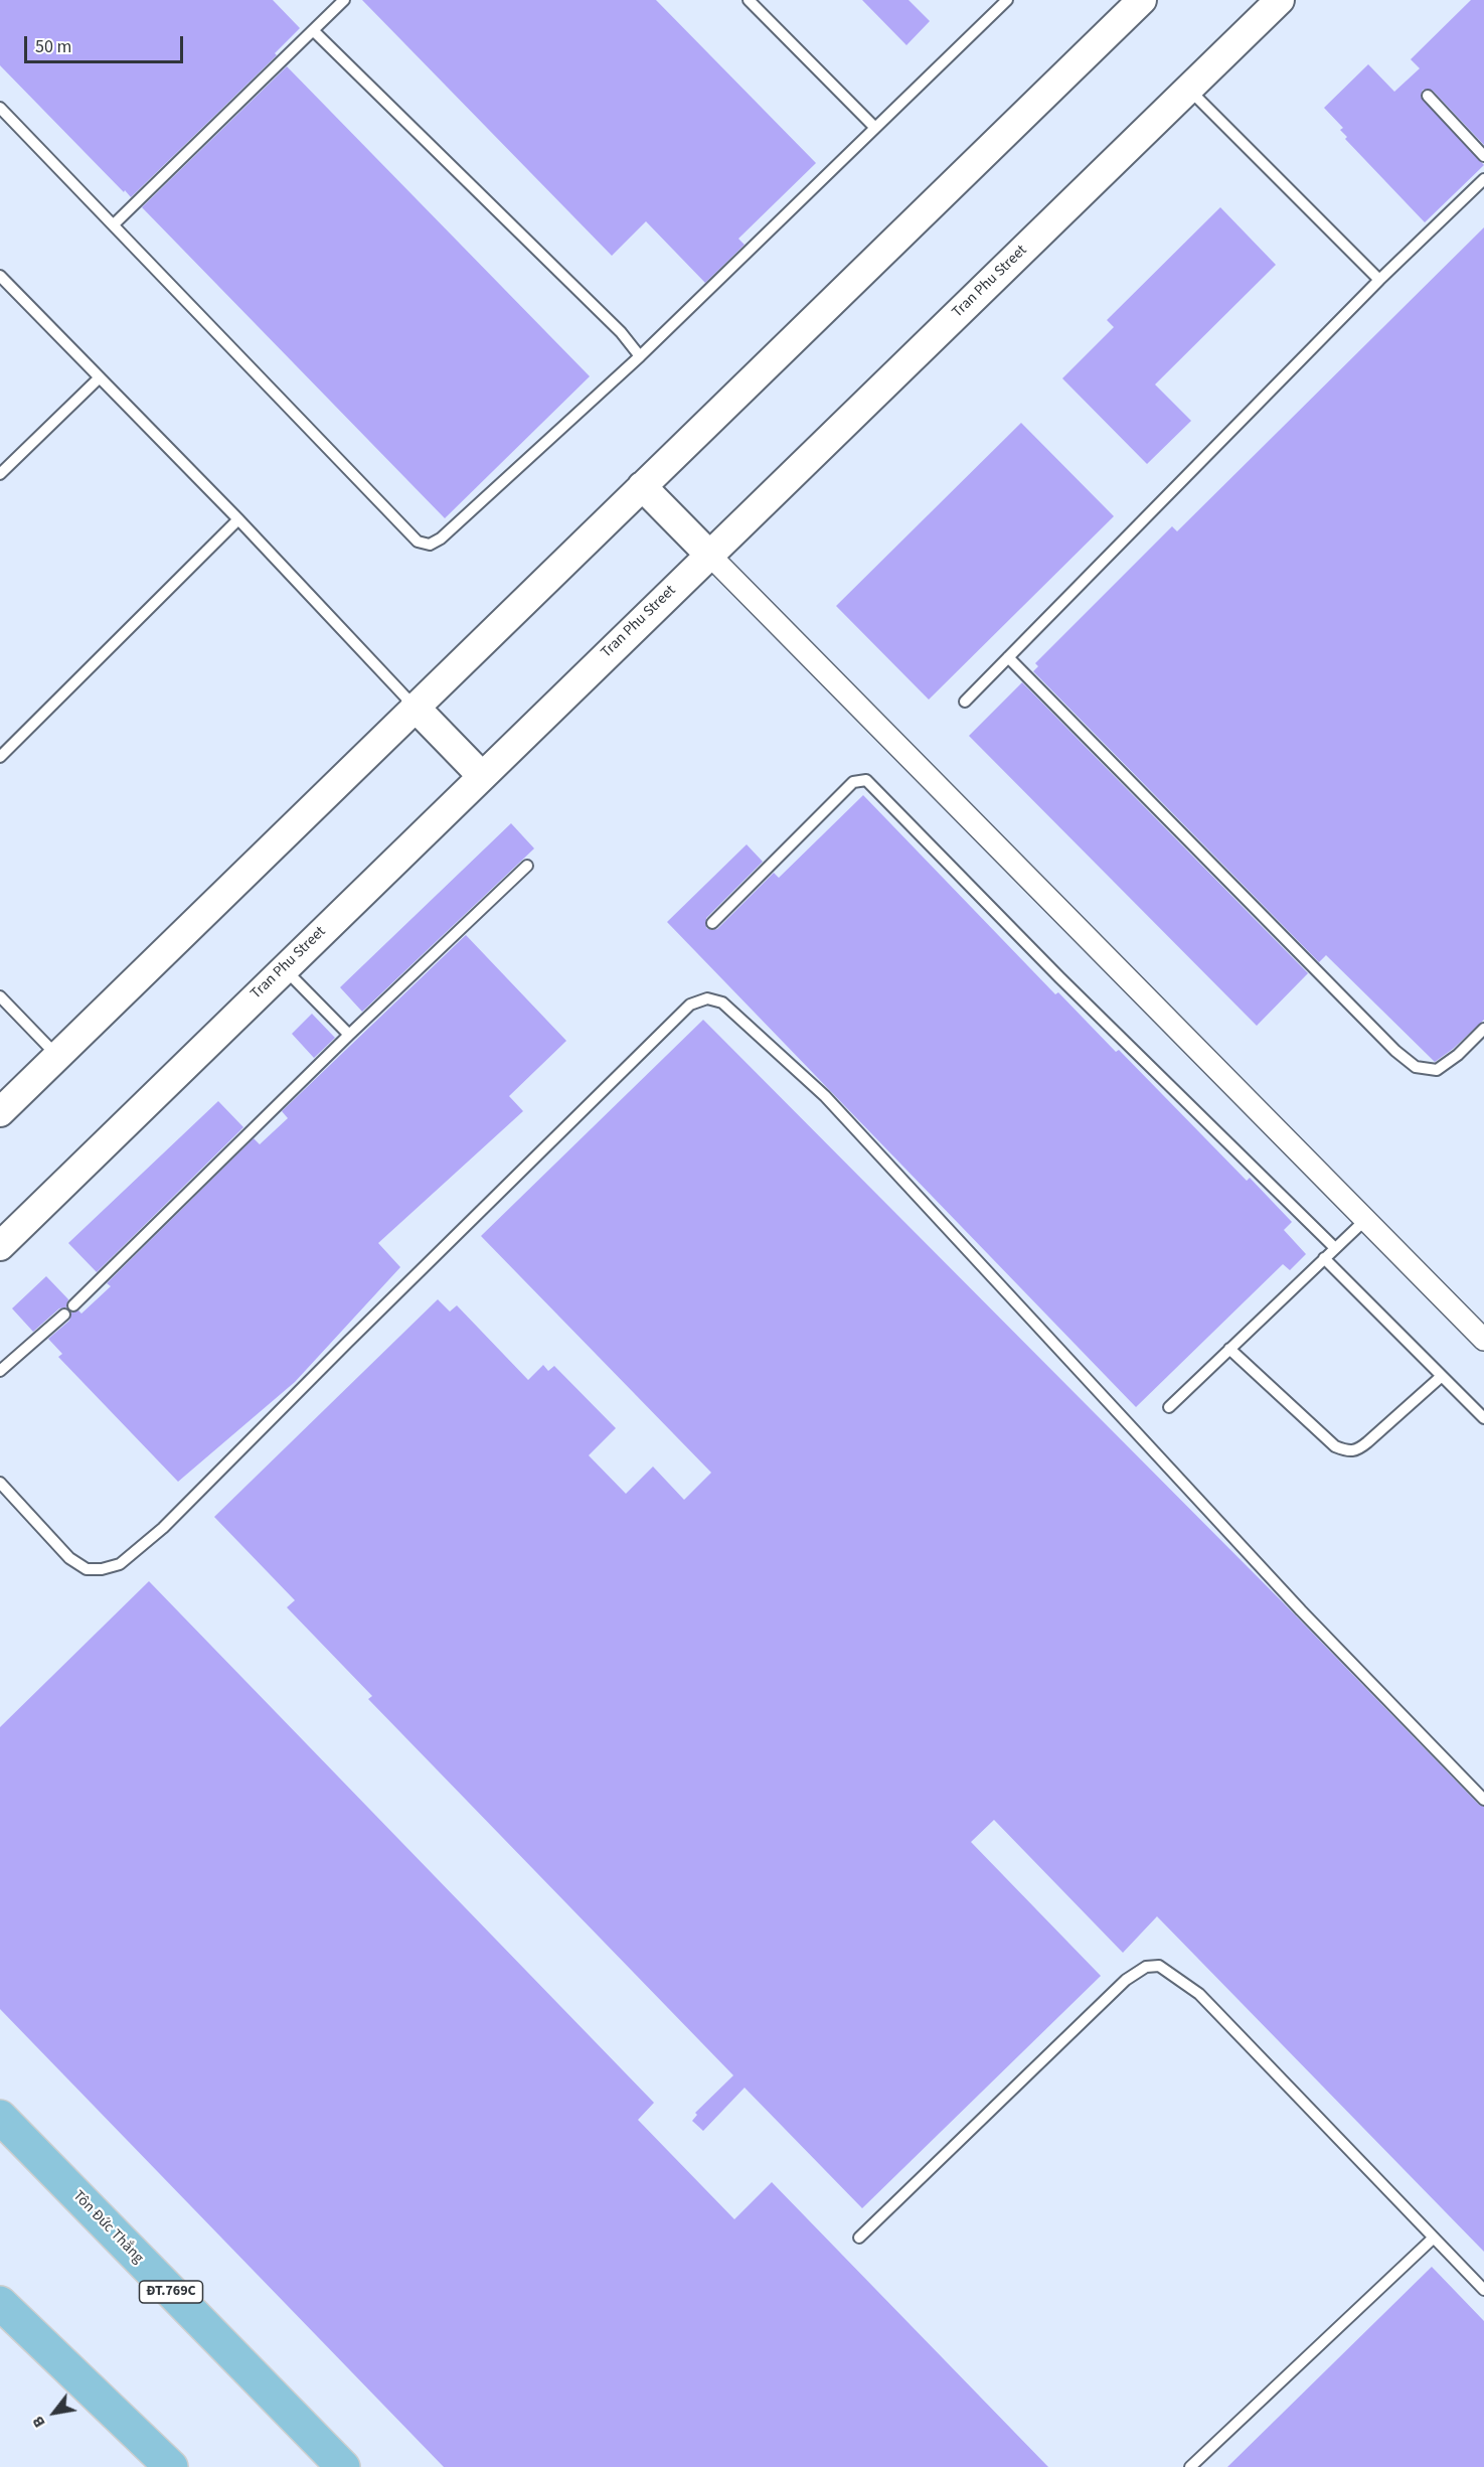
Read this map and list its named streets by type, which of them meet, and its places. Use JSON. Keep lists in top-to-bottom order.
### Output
{
  "streets": {
    "main road": ["Tran Phu Street", "Tôn Đức Thắng", "ĐT.769C"]
  },
  "scale_bar": "50 m",
  "north": "bottom left"
}
